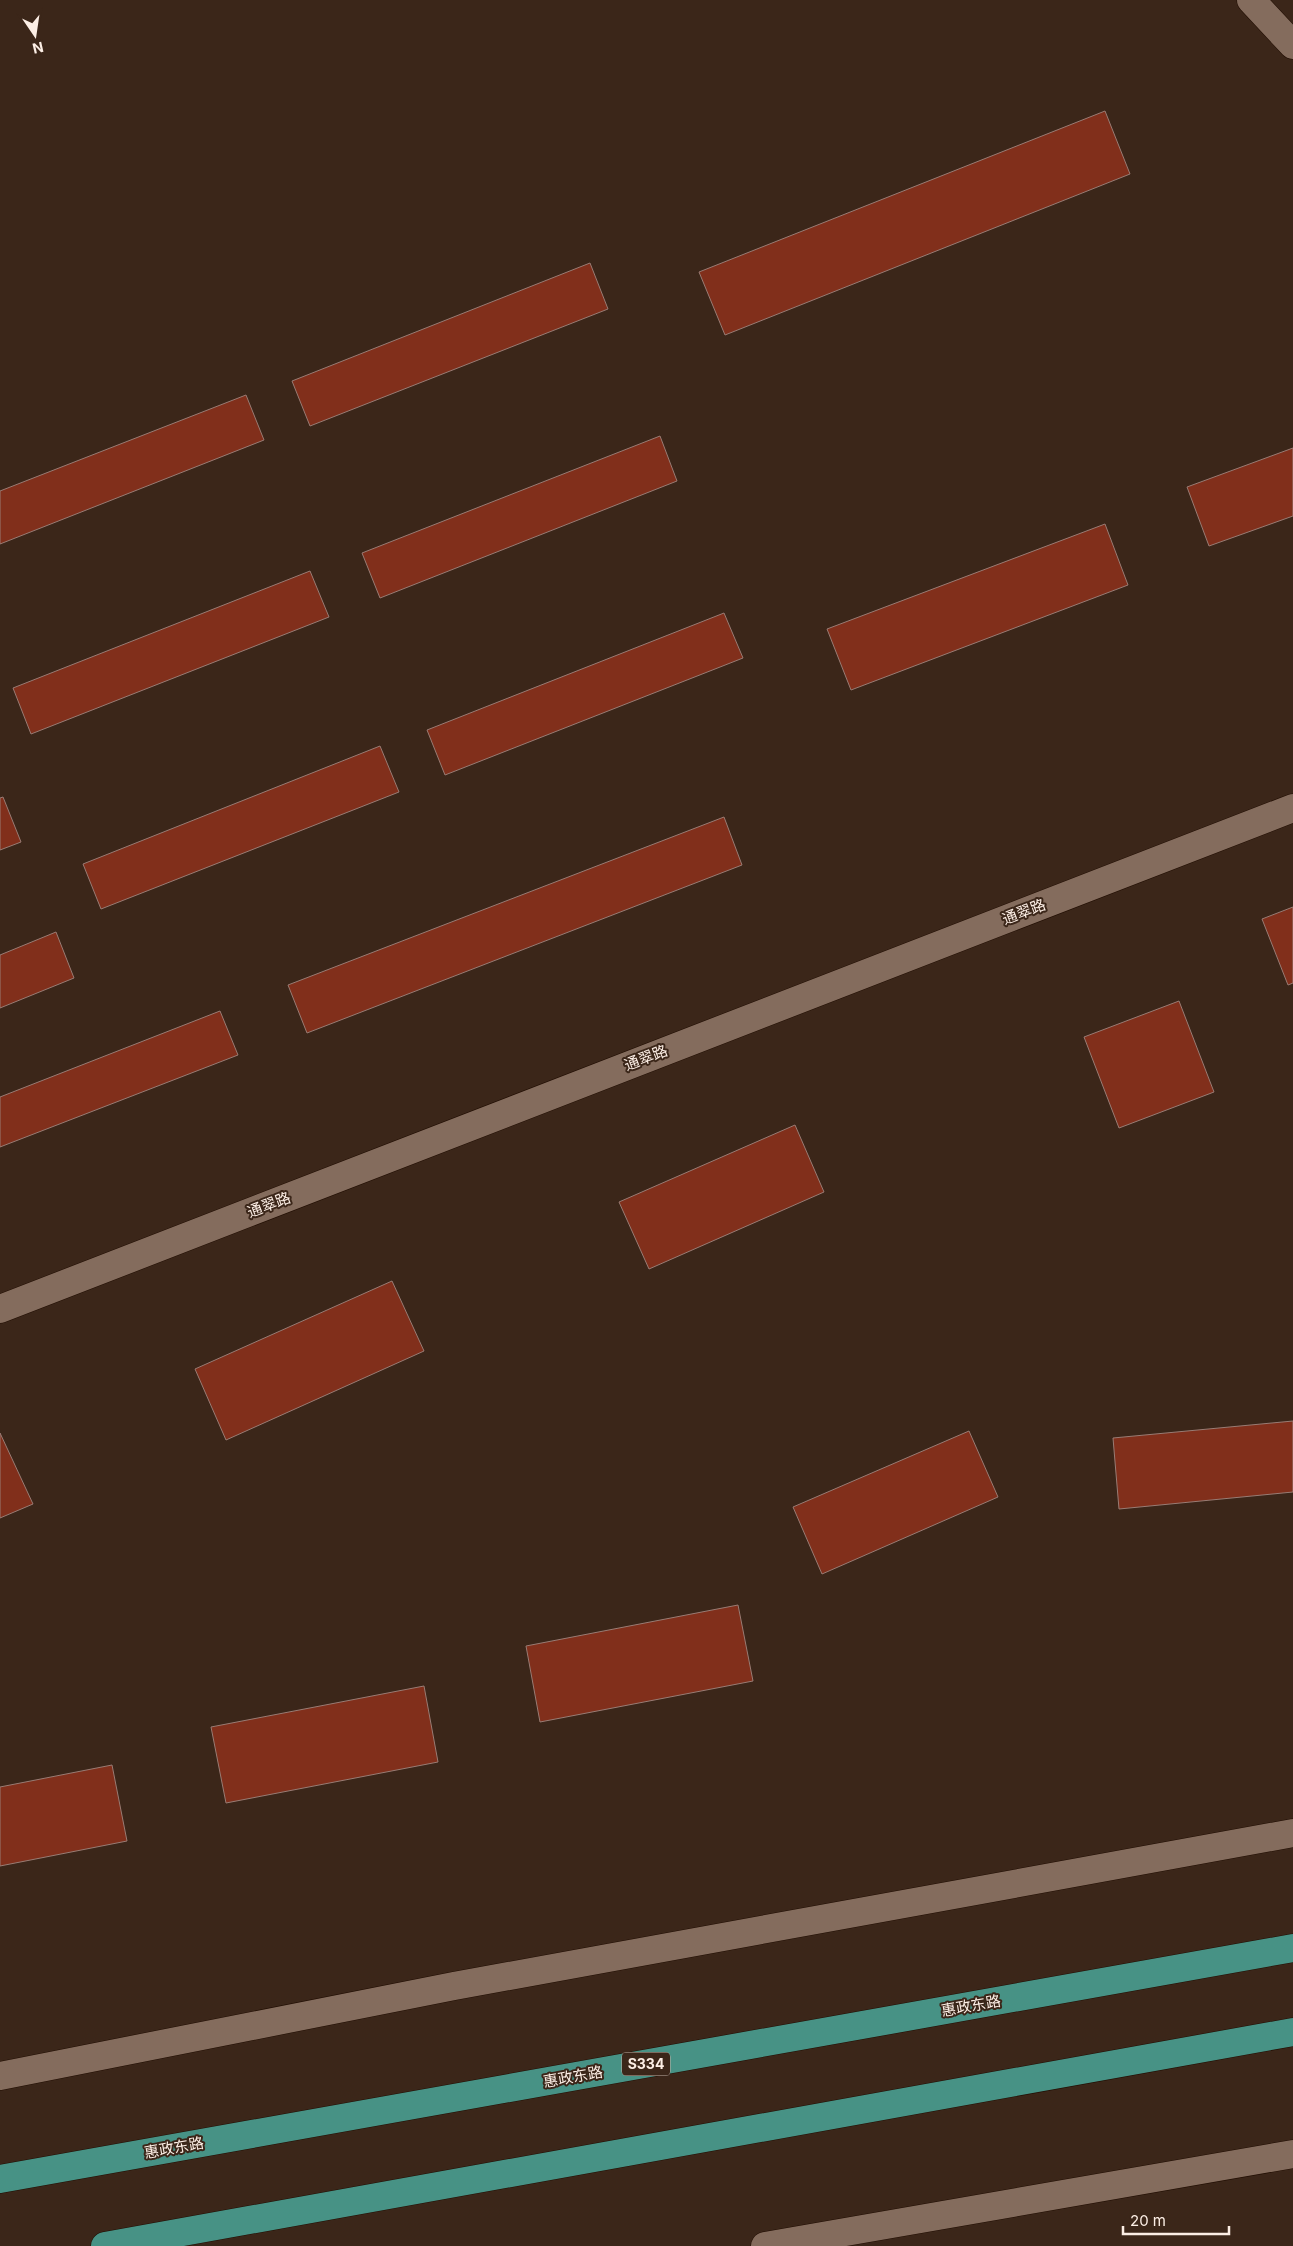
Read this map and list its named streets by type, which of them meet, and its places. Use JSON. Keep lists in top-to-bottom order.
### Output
{
  "streets": {
    "main road": ["通翠路", "惠政东路", "S334"]
  },
  "scale_bar": "20 m",
  "north": "bottom"
}
